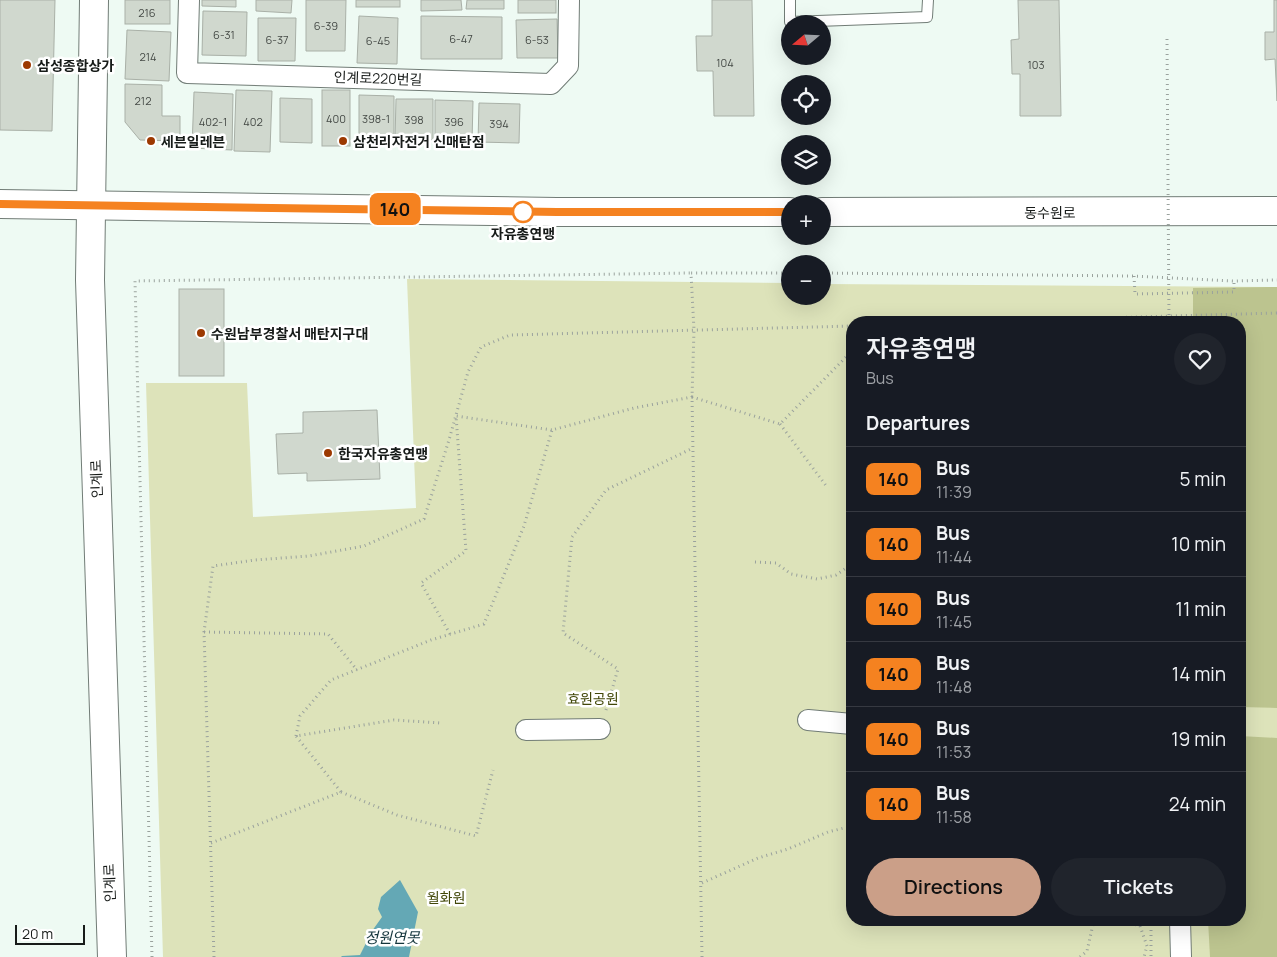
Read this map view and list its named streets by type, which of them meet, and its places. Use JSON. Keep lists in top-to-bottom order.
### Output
{
  "streets": {
    "main road": ["동수원로", "인계로"],
    "street": ["인계로220번길"]
  },
  "water": ["정원연못"],
  "parks": ["효원공원", "월화원"],
  "places": [
    "삼성종합상가",
    "세븐일레븐",
    "삼천리자전거 신매탄점",
    "자유총연맹",
    "수원남부경찰서 매탄지구대",
    "한국자유총연맹"
  ],
  "lines": ["bus line 140"],
  "house_numbers": [
    "216",
    "6-39",
    "6-31",
    "6-47",
    "6-37",
    "6-53",
    "6-45",
    "214",
    "104",
    "103",
    "212",
    "400",
    "398-1",
    "398",
    "402-1",
    "402",
    "396",
    "394"
  ],
  "scale_bar": "20 m",
  "north": "left",
  "page": {
    "on_map": "140",
    "map_buttons": ["+", "−"],
    "heading": [
      ["자유총연맹", "Bus"],
      "Departures"
    ],
    "list": [
      {
        "mark": "140",
        "name": "Bus",
        "note": "11:39",
        "value": "5 min"
      },
      {
        "mark": "140",
        "name": "Bus",
        "note": "11:44",
        "value": "10 min"
      },
      {
        "mark": "140",
        "name": "Bus",
        "note": "11:45",
        "value": "11 min"
      },
      {
        "mark": "140",
        "name": "Bus",
        "note": "11:48",
        "value": "14 min"
      },
      {
        "mark": "140",
        "name": "Bus",
        "note": "11:53",
        "value": "19 min"
      },
      {
        "mark": "140",
        "name": "Bus",
        "note": "11:58",
        "value": "24 min"
      }
    ],
    "buttons": ["Directions", "Tickets"],
    "scale": "20 m"
  }
}
